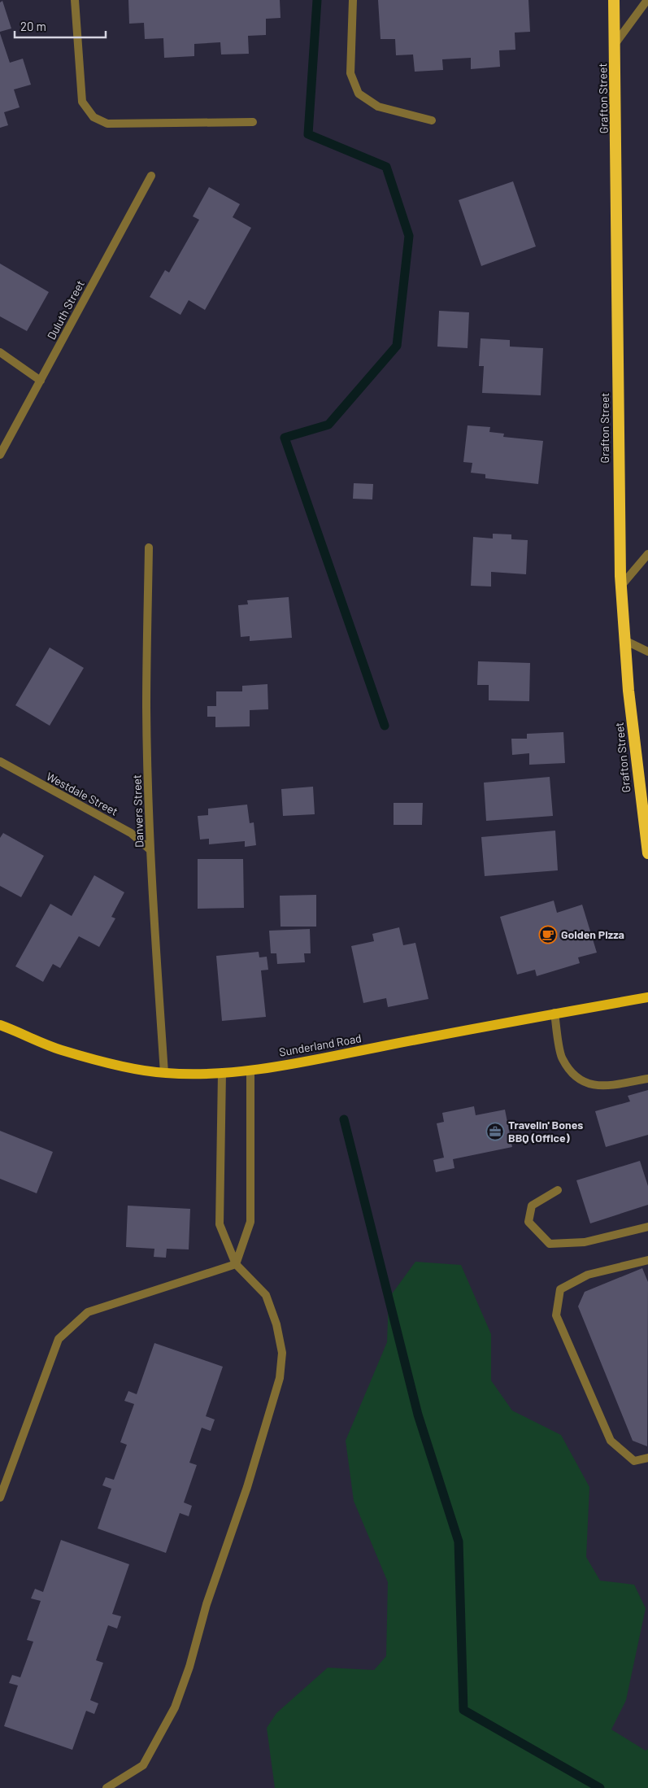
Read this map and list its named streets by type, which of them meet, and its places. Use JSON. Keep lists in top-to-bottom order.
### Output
{
  "streets": {
    "highway": ["Grafton Street"],
    "main road": ["Sunderland Road"],
    "street": ["Duluth Street", "Westdale Street", "Danvers Street"]
  },
  "crossings": [
    ["Westdale Street", "Danvers Street"],
    ["Danvers Street", "Sunderland Road"]
  ],
  "places": {
    "cafe": ["Golden Pizza"],
    "office": ["Travelin' Bones BBQ (Office)"]
  },
  "scale_bar": "20 m"
}
